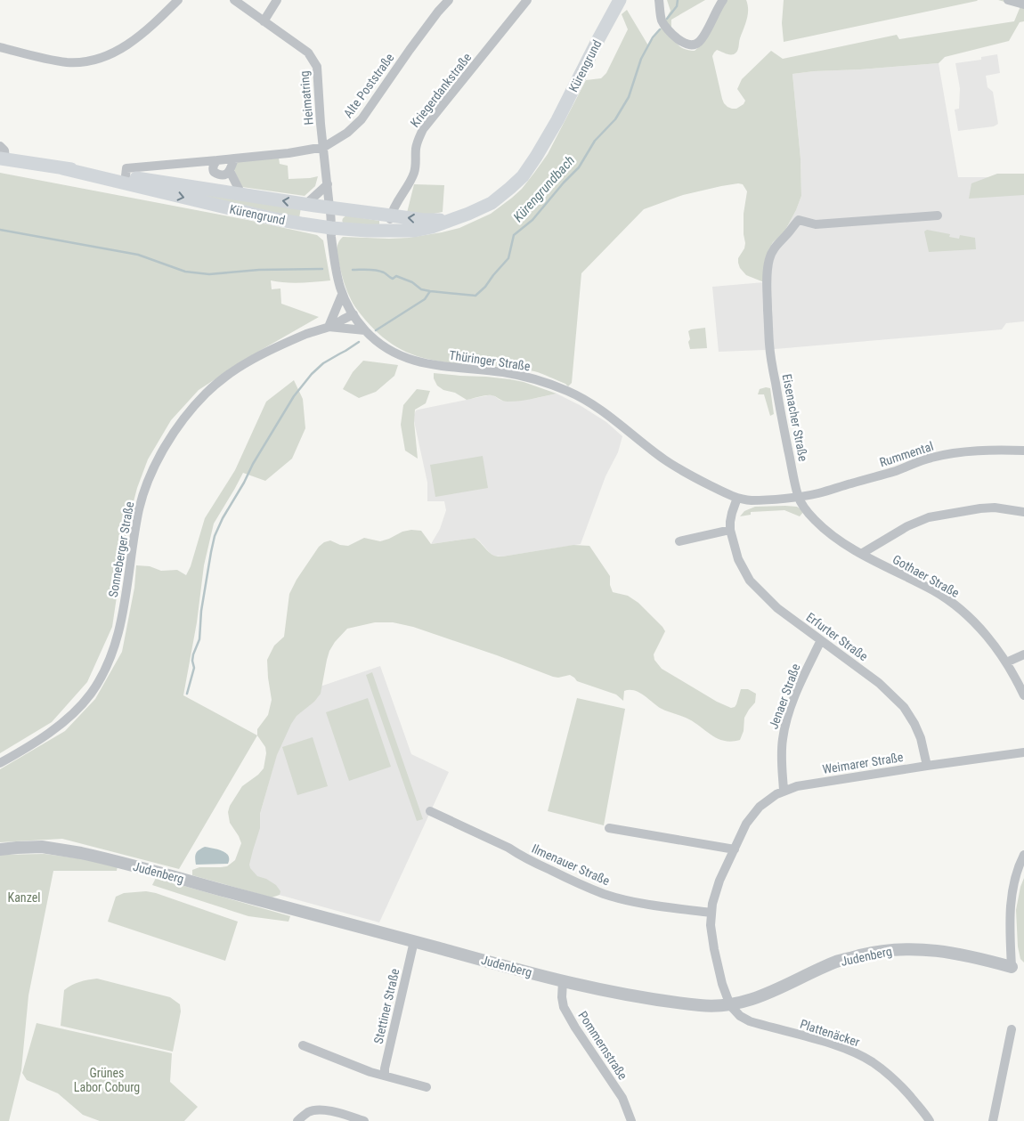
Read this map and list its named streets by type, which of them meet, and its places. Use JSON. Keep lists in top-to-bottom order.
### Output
{
  "streets": {
    "main road": ["Kürengrund"],
    "street": [
      "Alte Poststraße",
      "Kriegerdankstraße",
      "Heimatring",
      "Thüringer Straße",
      "Eisenacher Straße",
      "Rummental",
      "Sonneberger Straße",
      "Gothaer Straße",
      "Erfurter Straße",
      "Jenaer Straße",
      "Weimarer Straße",
      "Ilmenauer Straße",
      "Judenberg",
      "Stettiner Straße",
      "Plattenäcker",
      "Pommernstraße"
    ]
  },
  "crossings": [
    ["Kürengrund", "Alte Poststraße"],
    ["Kürengrund", "Kriegerdankstraße"],
    ["Kürengrund", "Heimatring"],
    ["Kürengrund", "Thüringer Straße"],
    ["Alte Poststraße", "Heimatring"],
    ["Heimatring", "Thüringer Straße"],
    ["Thüringer Straße", "Eisenacher Straße"],
    ["Thüringer Straße", "Rummental"],
    ["Thüringer Straße", "Sonneberger Straße"],
    ["Thüringer Straße", "Gothaer Straße"],
    ["Thüringer Straße", "Erfurter Straße"],
    ["Eisenacher Straße", "Rummental"],
    ["Eisenacher Straße", "Gothaer Straße"],
    ["Rummental", "Gothaer Straße"],
    ["Erfurter Straße", "Jenaer Straße"],
    ["Erfurter Straße", "Weimarer Straße"],
    ["Jenaer Straße", "Weimarer Straße"],
    ["Weimarer Straße", "Ilmenauer Straße"],
    ["Weimarer Straße", "Judenberg"],
    ["Weimarer Straße", "Plattenäcker"],
    ["Judenberg", "Stettiner Straße"],
    ["Judenberg", "Plattenäcker"],
    ["Judenberg", "Pommernstraße"]
  ],
  "water": ["Kürengrundbach"],
  "parks": ["Kanzel", "Grünes Labor Coburg"]
}
